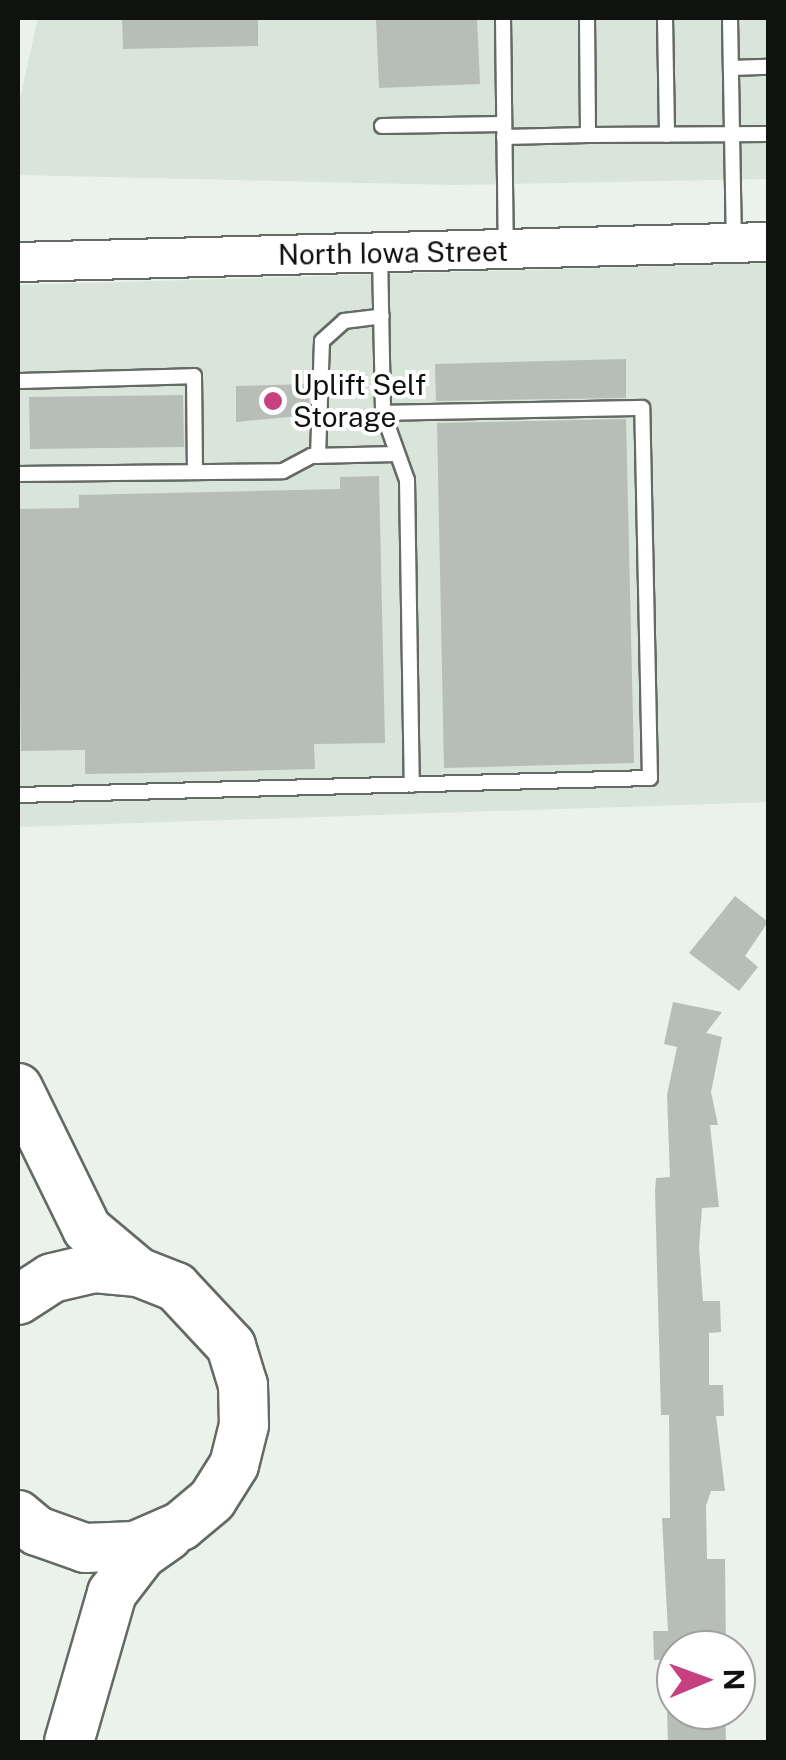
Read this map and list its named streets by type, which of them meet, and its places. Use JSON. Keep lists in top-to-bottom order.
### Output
{
  "streets": {
    "main road": ["North Iowa Street"]
  },
  "places": ["Uplift Self Storage"],
  "north": "right"
}
